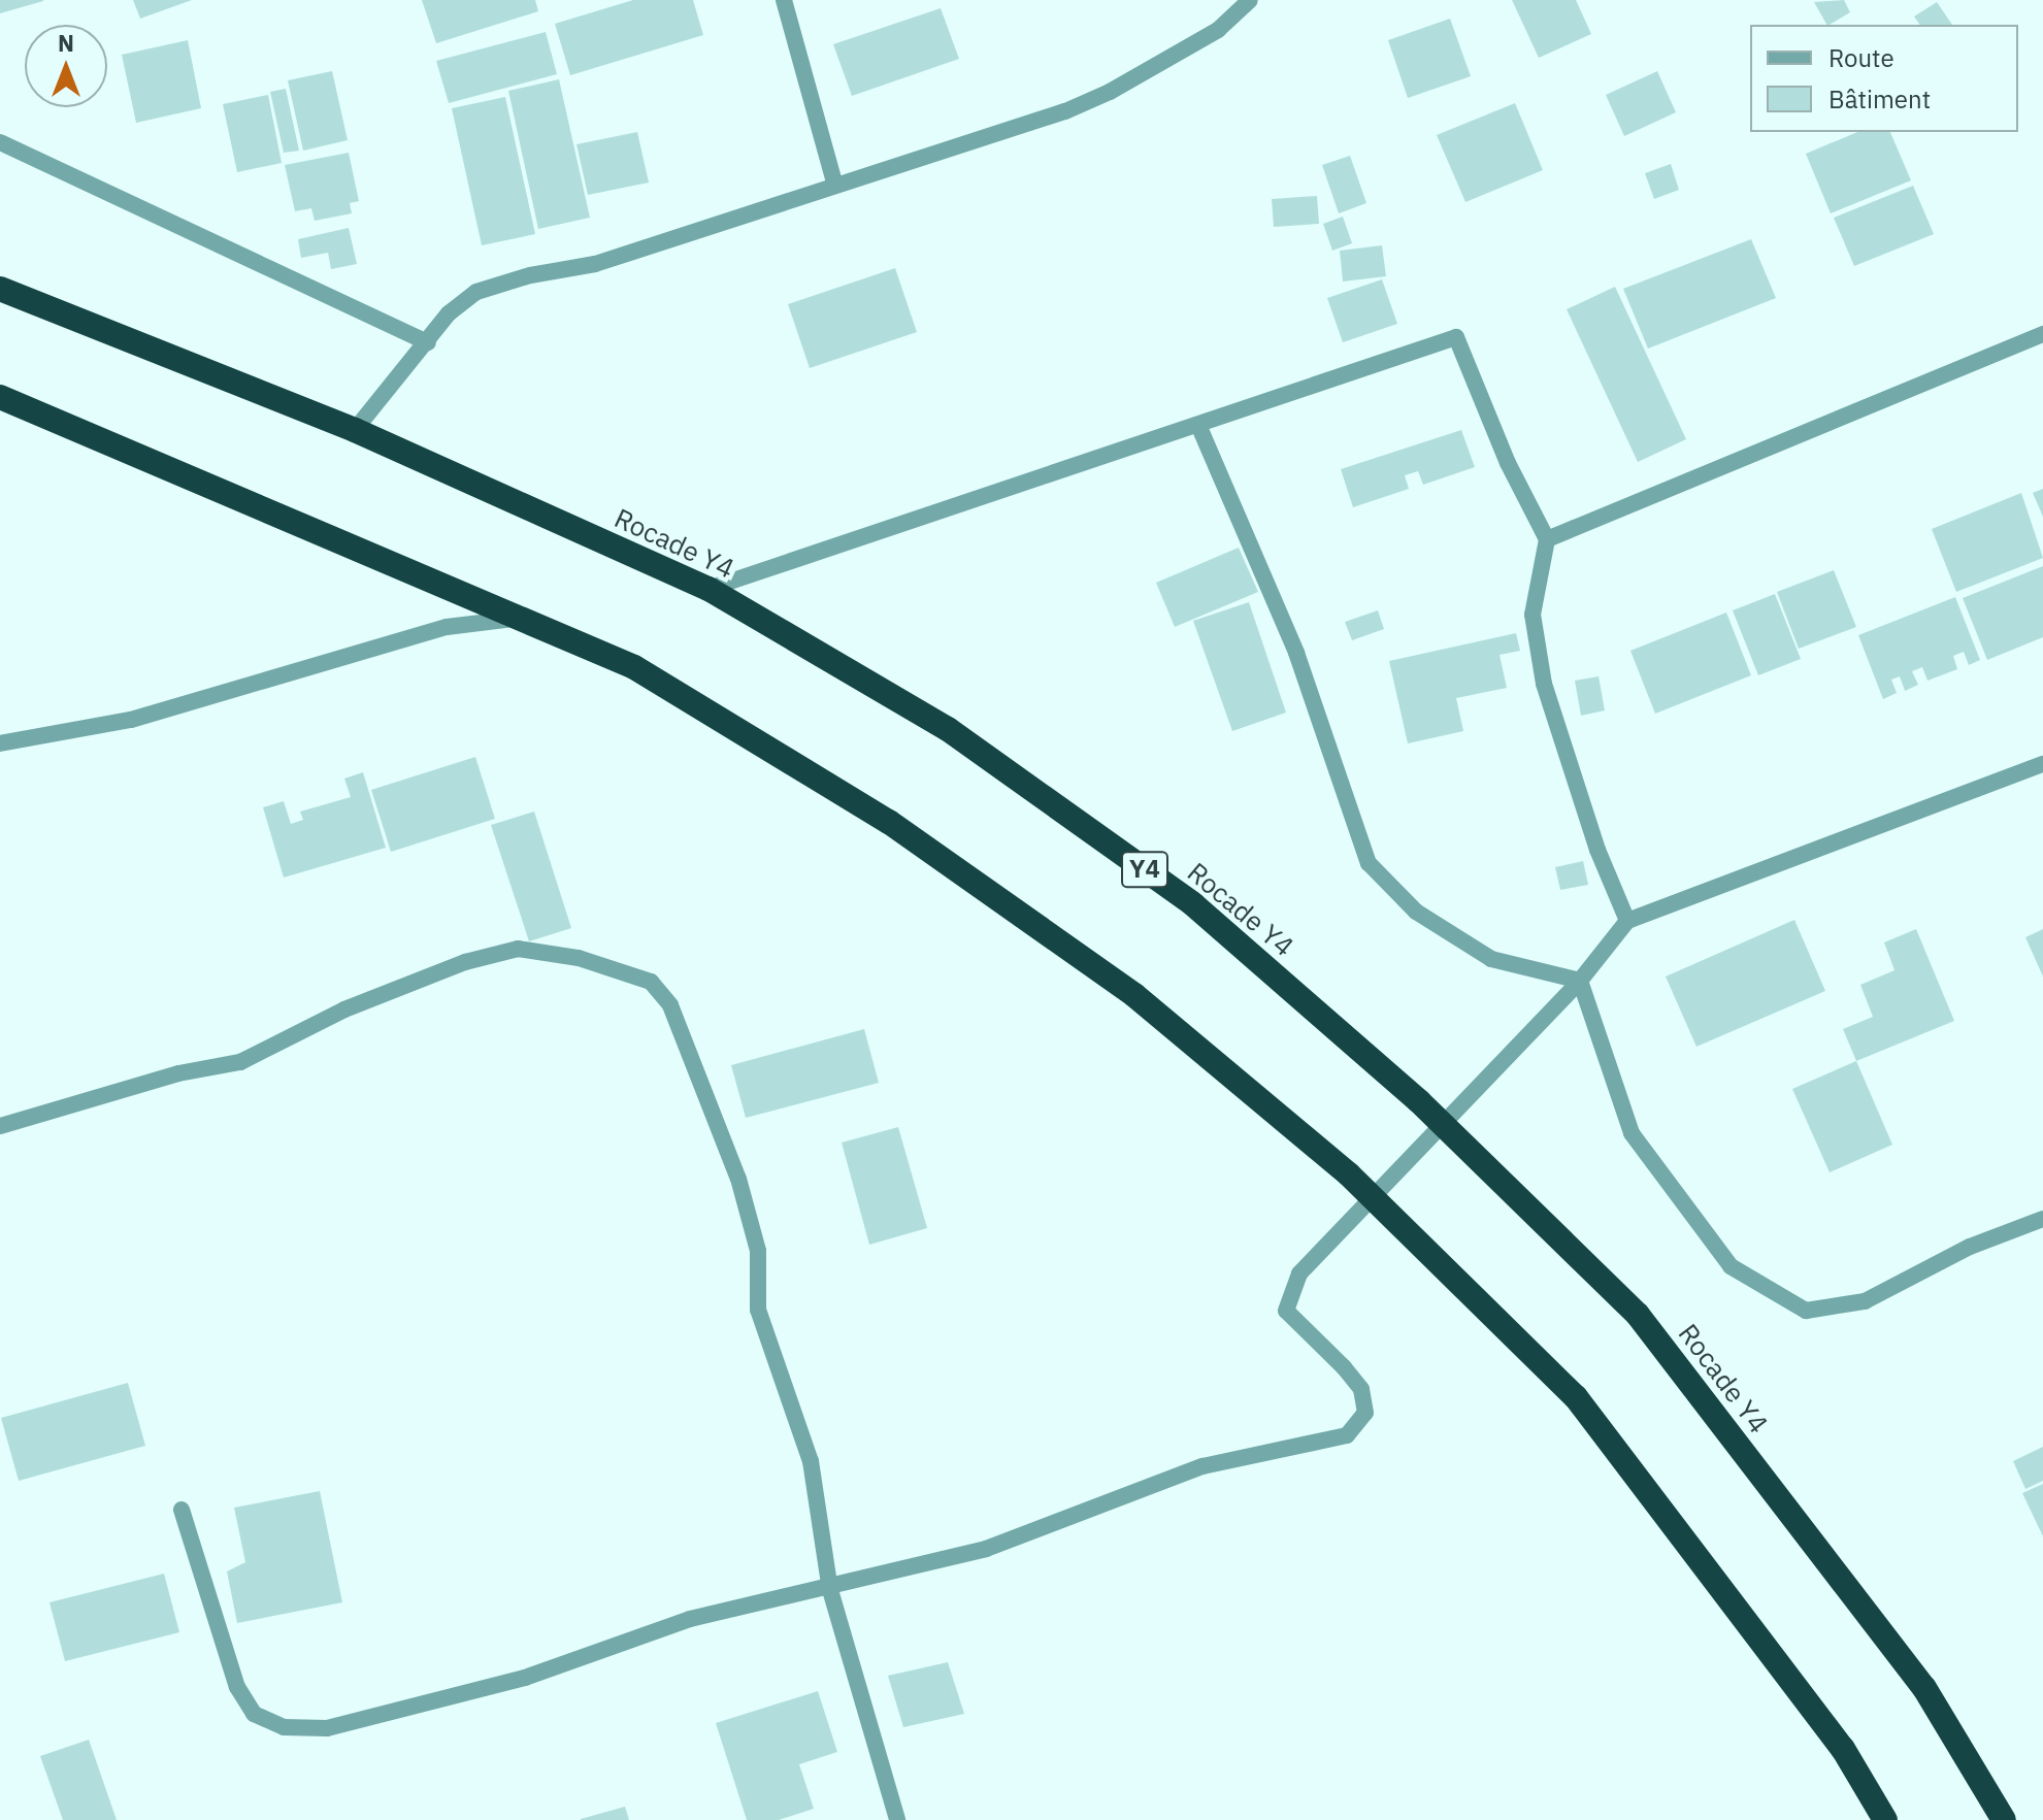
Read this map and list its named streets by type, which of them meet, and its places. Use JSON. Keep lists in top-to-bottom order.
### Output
{
  "streets": {
    "highway": ["Rocade Y4", "Y4"]
  },
  "legend": ["Route", "Bâtiment"],
  "north": "top"
}
